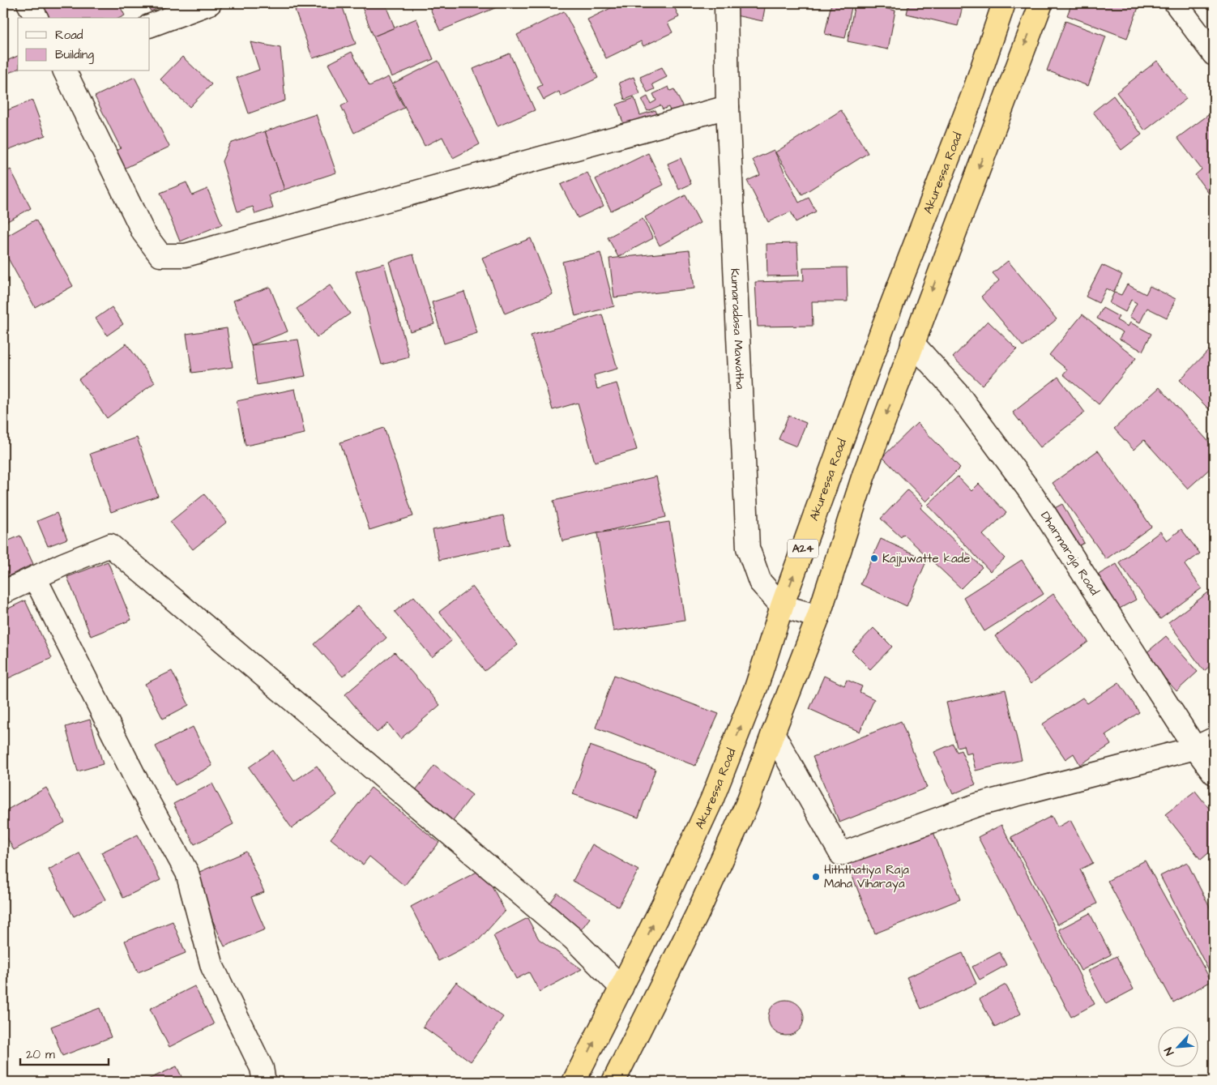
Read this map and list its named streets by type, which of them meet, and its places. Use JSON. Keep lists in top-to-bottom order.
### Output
{
  "streets": {
    "highway": ["Akuressa Road", "A24"],
    "street": ["Kumaradasa Mawatha", "Dharmaraja Road"]
  },
  "crossings": [
    ["Akuressa Road", "Kumaradasa Mawatha"]
  ],
  "places": ["Kajjuwatte kade", "Hiththatiya Raja Maha Viharaya"],
  "legend": ["Road", "Building"],
  "scale_bar": "20 m",
  "north": "bottom left"
}
